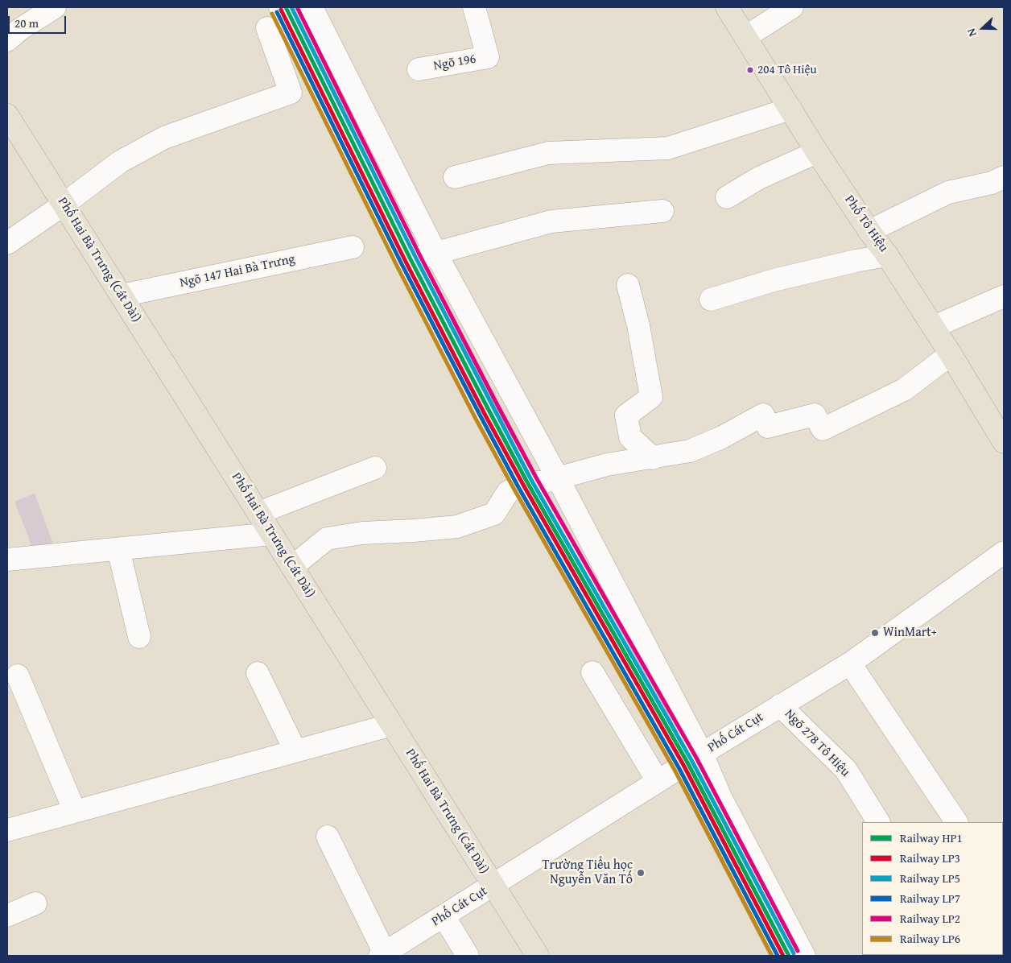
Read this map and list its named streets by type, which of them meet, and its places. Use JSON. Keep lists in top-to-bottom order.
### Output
{
  "streets": {
    "main road": ["Phố Tô Hiệu", "Phố Hai Bà Trưng (Cát Dài)"],
    "street": [
      "Ngõ 196",
      "Ngõ 147 Hai Bà Trưng",
      "Phố Cát Cụt",
      "Ngõ 278 Tô Hiệu"
    ]
  },
  "crossings": [
    ["Phố Hai Bà Trưng (Cát Dài)", "Ngõ 147 Hai Bà Trưng"],
    ["Phố Hai Bà Trưng (Cát Dài)", "Phố Cát Cụt"],
    ["Phố Cát Cụt", "Ngõ 278 Tô Hiệu"]
  ],
  "places": ["204 Tô Hiệu", "WinMart+", "Trường Tiểu học Nguyễn Văn Tố"],
  "lines": [
    "rail line HP1",
    "rail line LP5",
    "rail line LP2",
    "rail line LP3",
    "rail line LP7",
    "rail line LP6"
  ],
  "legend": [
    "Railway HP1",
    "Railway LP3",
    "Railway LP5",
    "Railway LP7",
    "Railway LP2",
    "Railway LP6"
  ],
  "scale_bar": "20 m",
  "north": "left"
}
